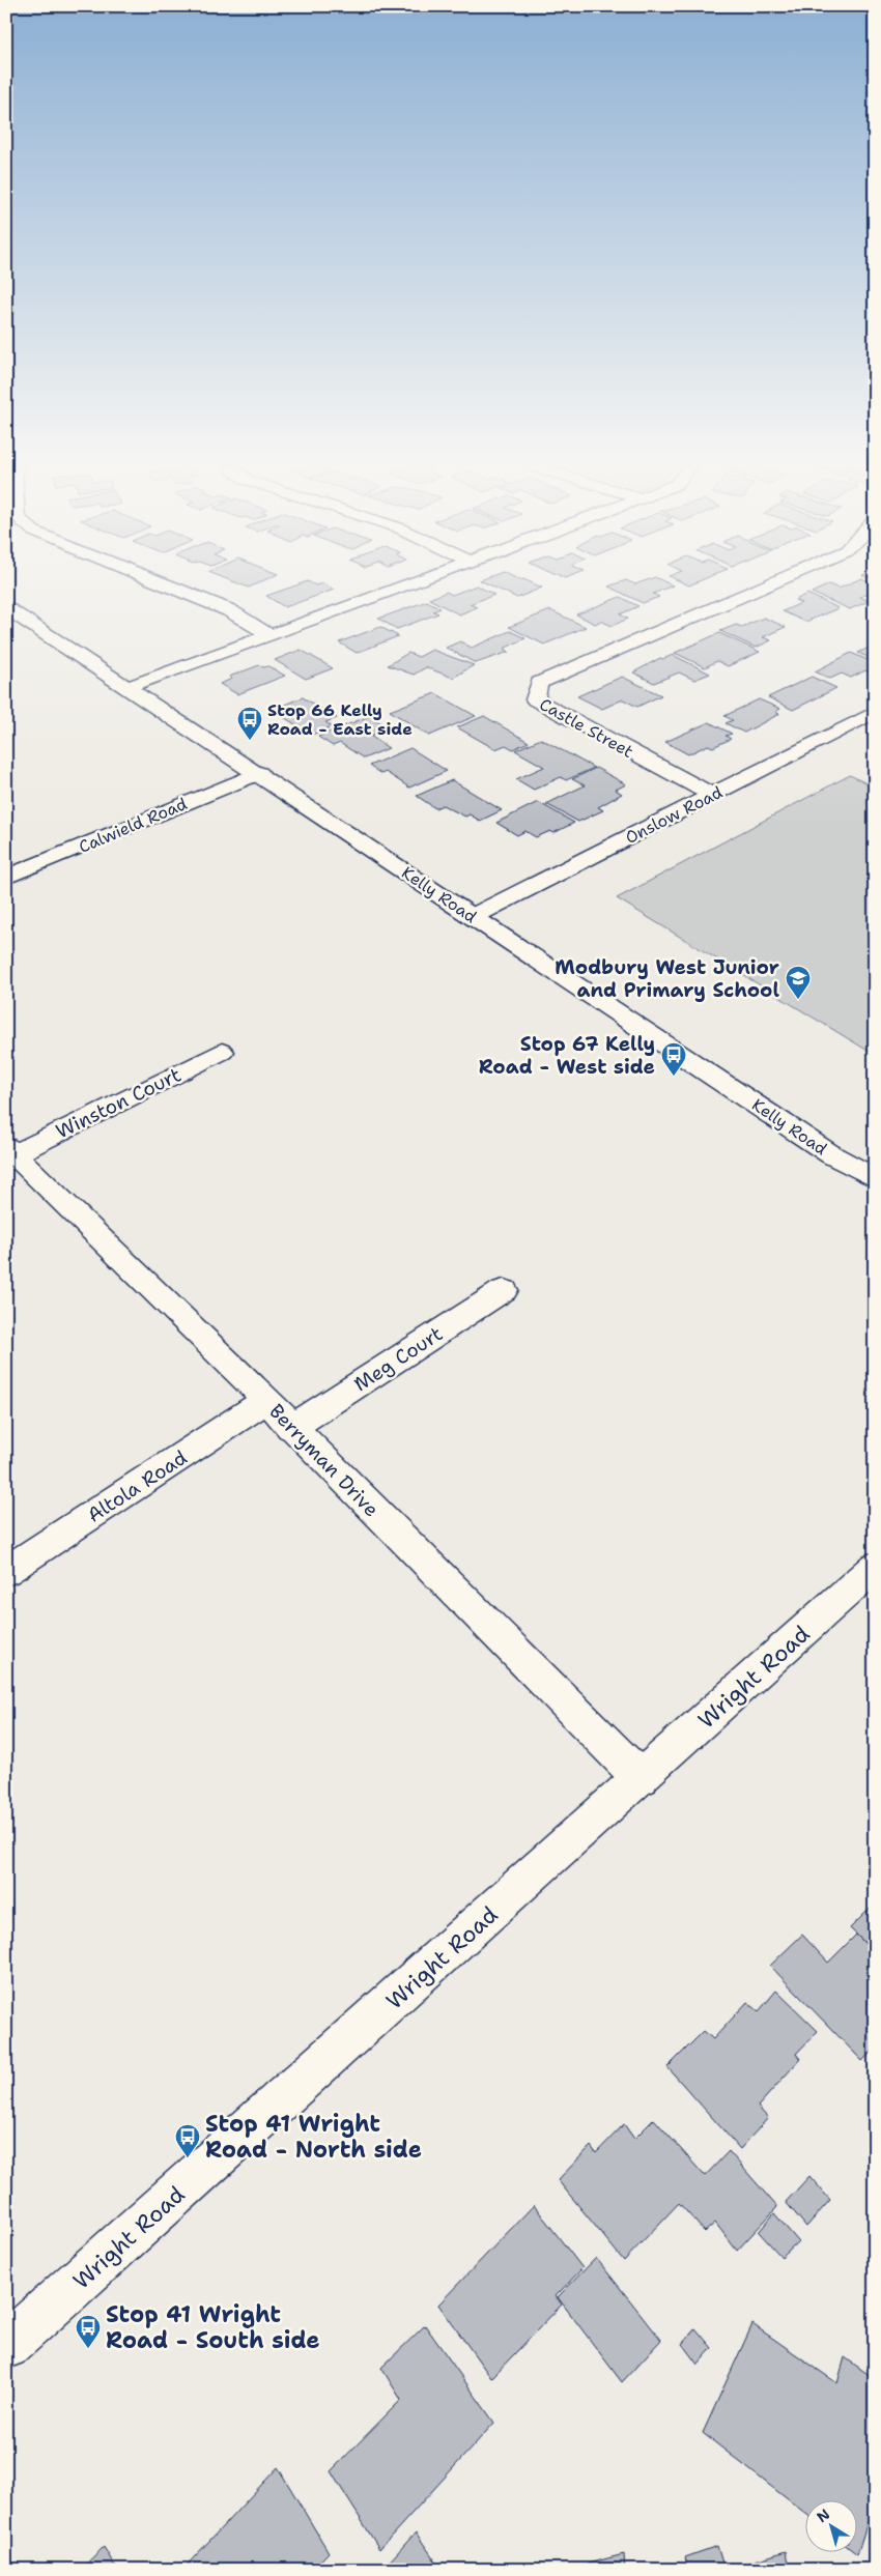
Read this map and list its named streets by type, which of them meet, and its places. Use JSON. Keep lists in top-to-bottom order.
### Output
{
  "streets": {
    "street": [
      "Castle Street",
      "Onslow Road",
      "Calwield Road",
      "Kelly Road",
      "Winston Court",
      "Meg Court",
      "Berryman Drive",
      "Altola Road",
      "Wright Road"
    ]
  },
  "crossings": [
    ["Castle Street", "Onslow Road"],
    ["Onslow Road", "Kelly Road"],
    ["Calwield Road", "Kelly Road"],
    ["Winston Court", "Berryman Drive"],
    ["Meg Court", "Berryman Drive"],
    ["Berryman Drive", "Altola Road"],
    ["Berryman Drive", "Wright Road"]
  ],
  "places": {
    "bus stop": [
      "Stop 66 Kelly Road - East side",
      "Stop 67 Kelly Road - West side",
      "Stop 41 Wright Road - North side",
      "Stop 41 Wright Road - South side"
    ],
    "school or university": ["Modbury West Junior and Primary School"]
  },
  "north": "top left"
}
